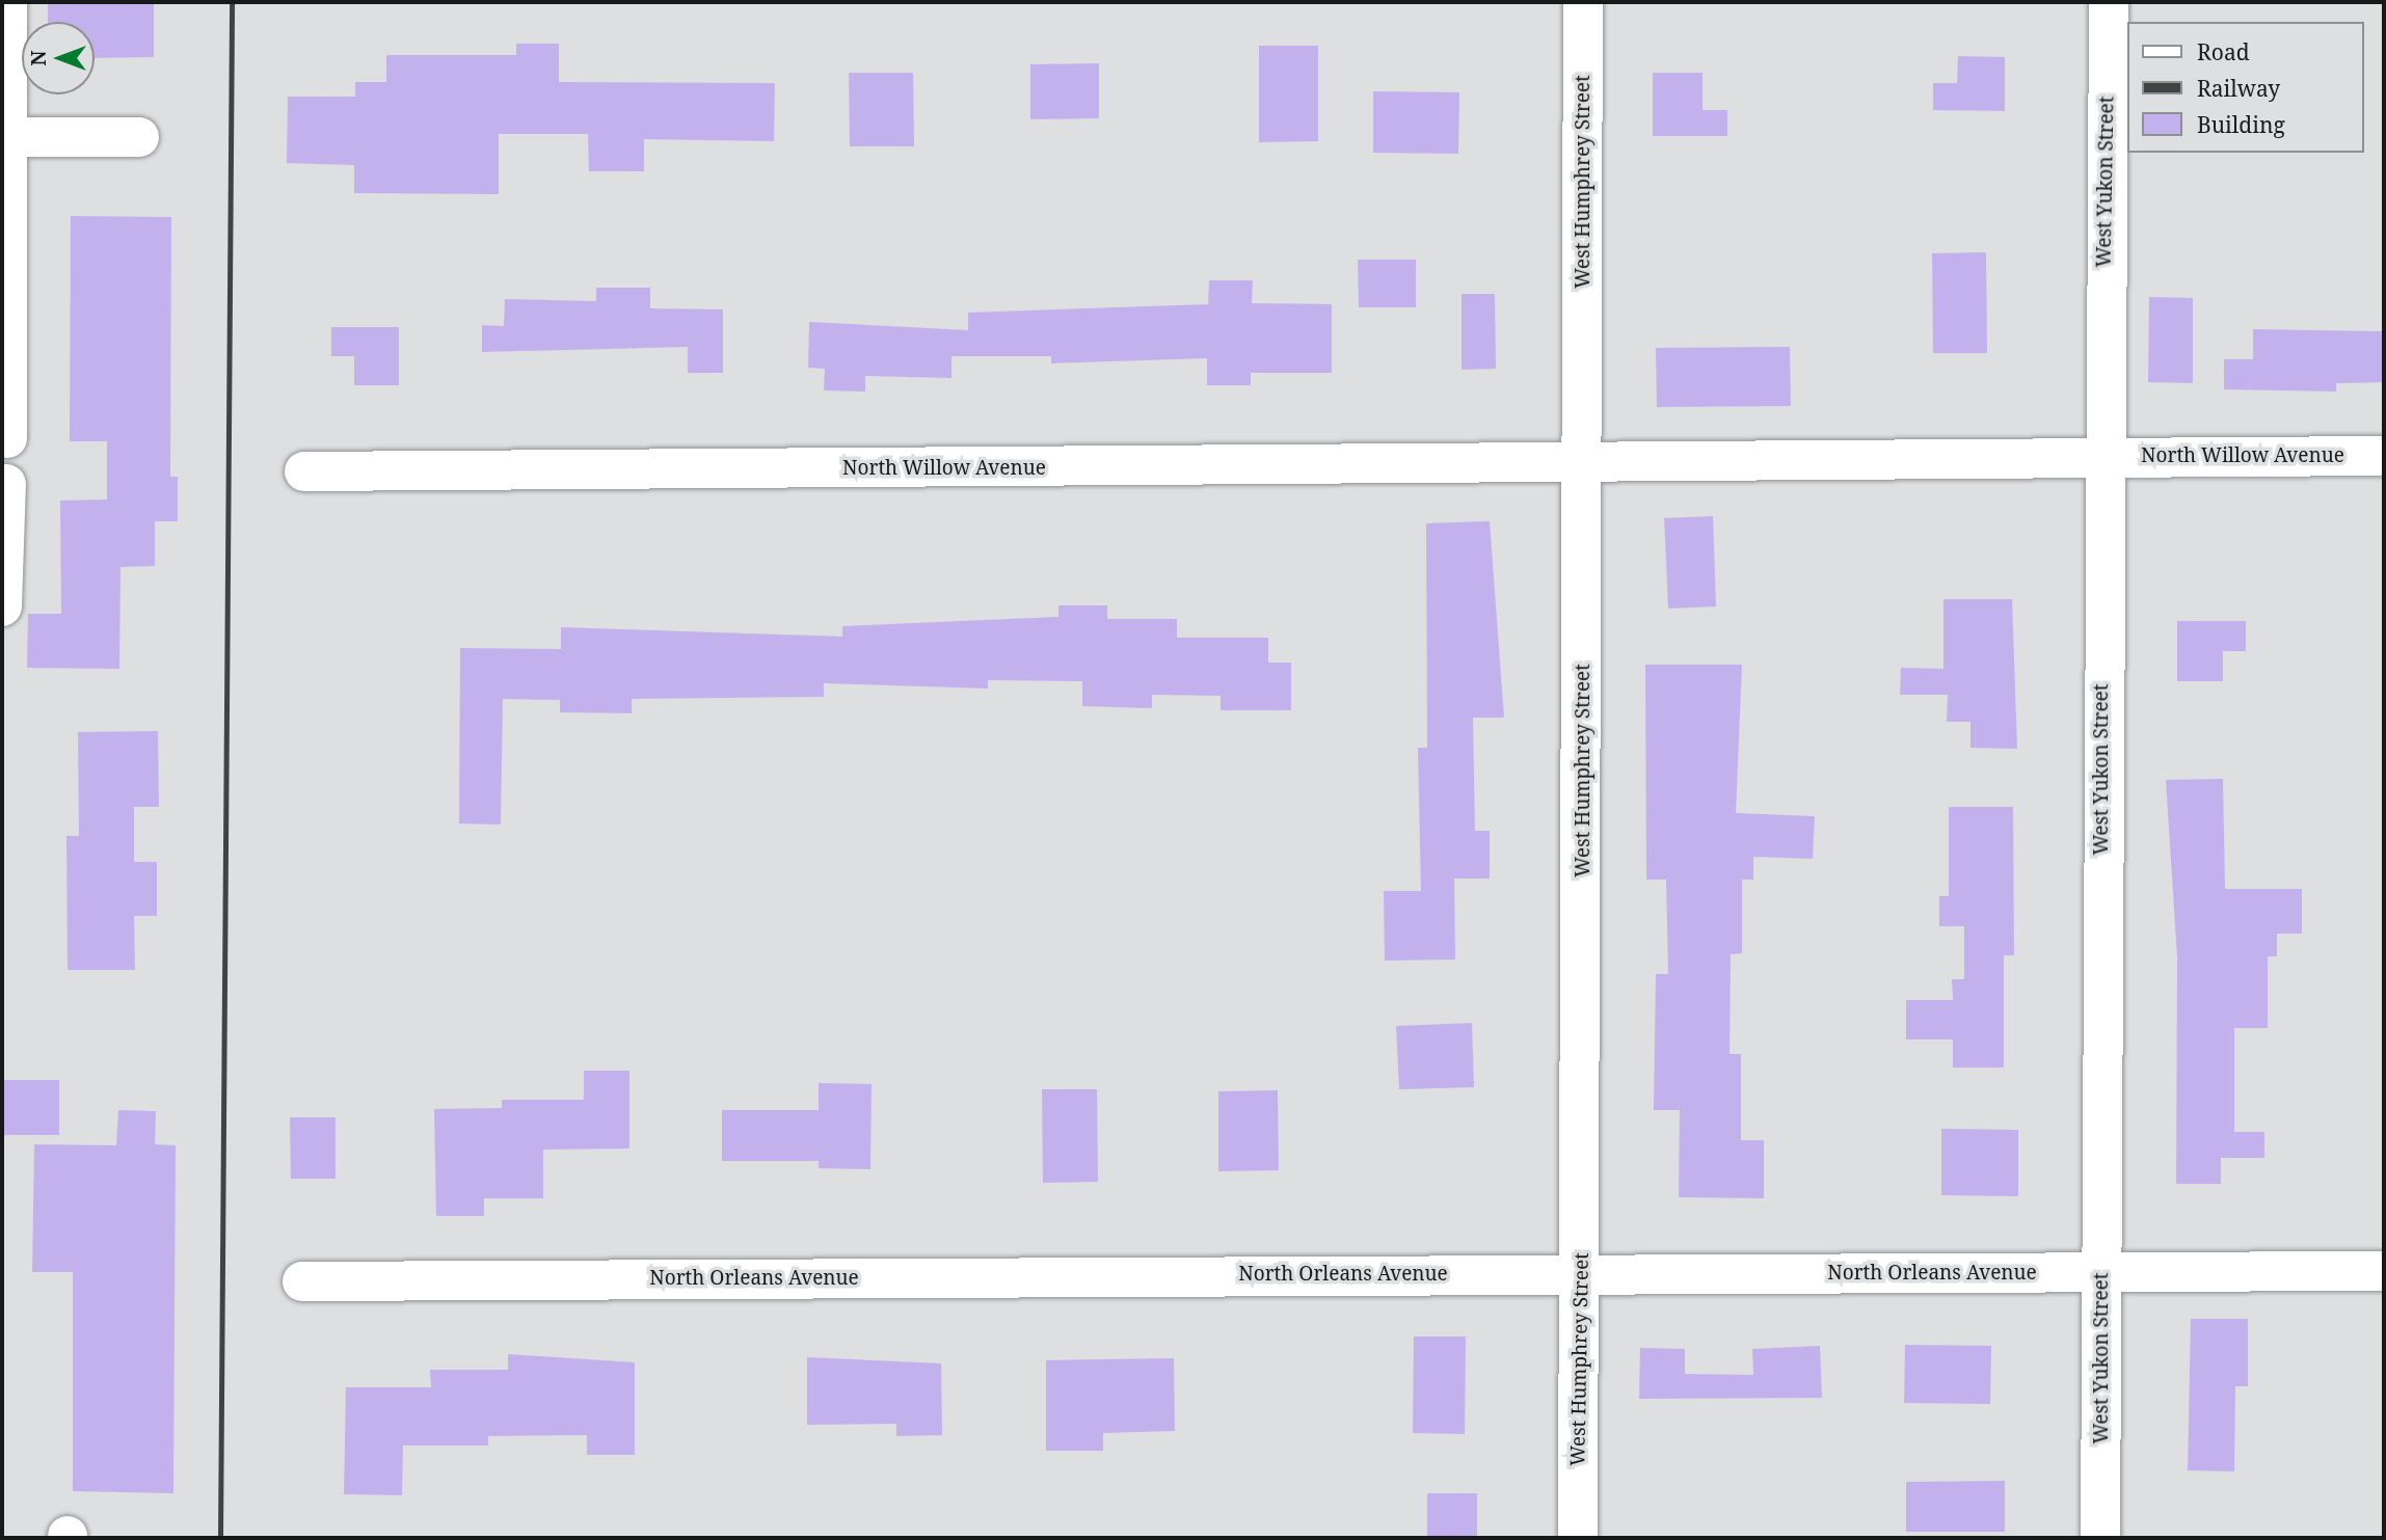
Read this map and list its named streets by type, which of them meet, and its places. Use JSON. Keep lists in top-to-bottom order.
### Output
{
  "streets": {
    "street": [
      "West Humphrey Street",
      "West Yukon Street",
      "North Willow Avenue",
      "North Orleans Avenue"
    ]
  },
  "crossings": [
    ["West Humphrey Street", "North Willow Avenue"],
    ["West Humphrey Street", "North Orleans Avenue"],
    ["West Yukon Street", "North Willow Avenue"],
    ["West Yukon Street", "North Orleans Avenue"]
  ],
  "legend": ["Road", "Railway", "Building"],
  "north": "left"
}
